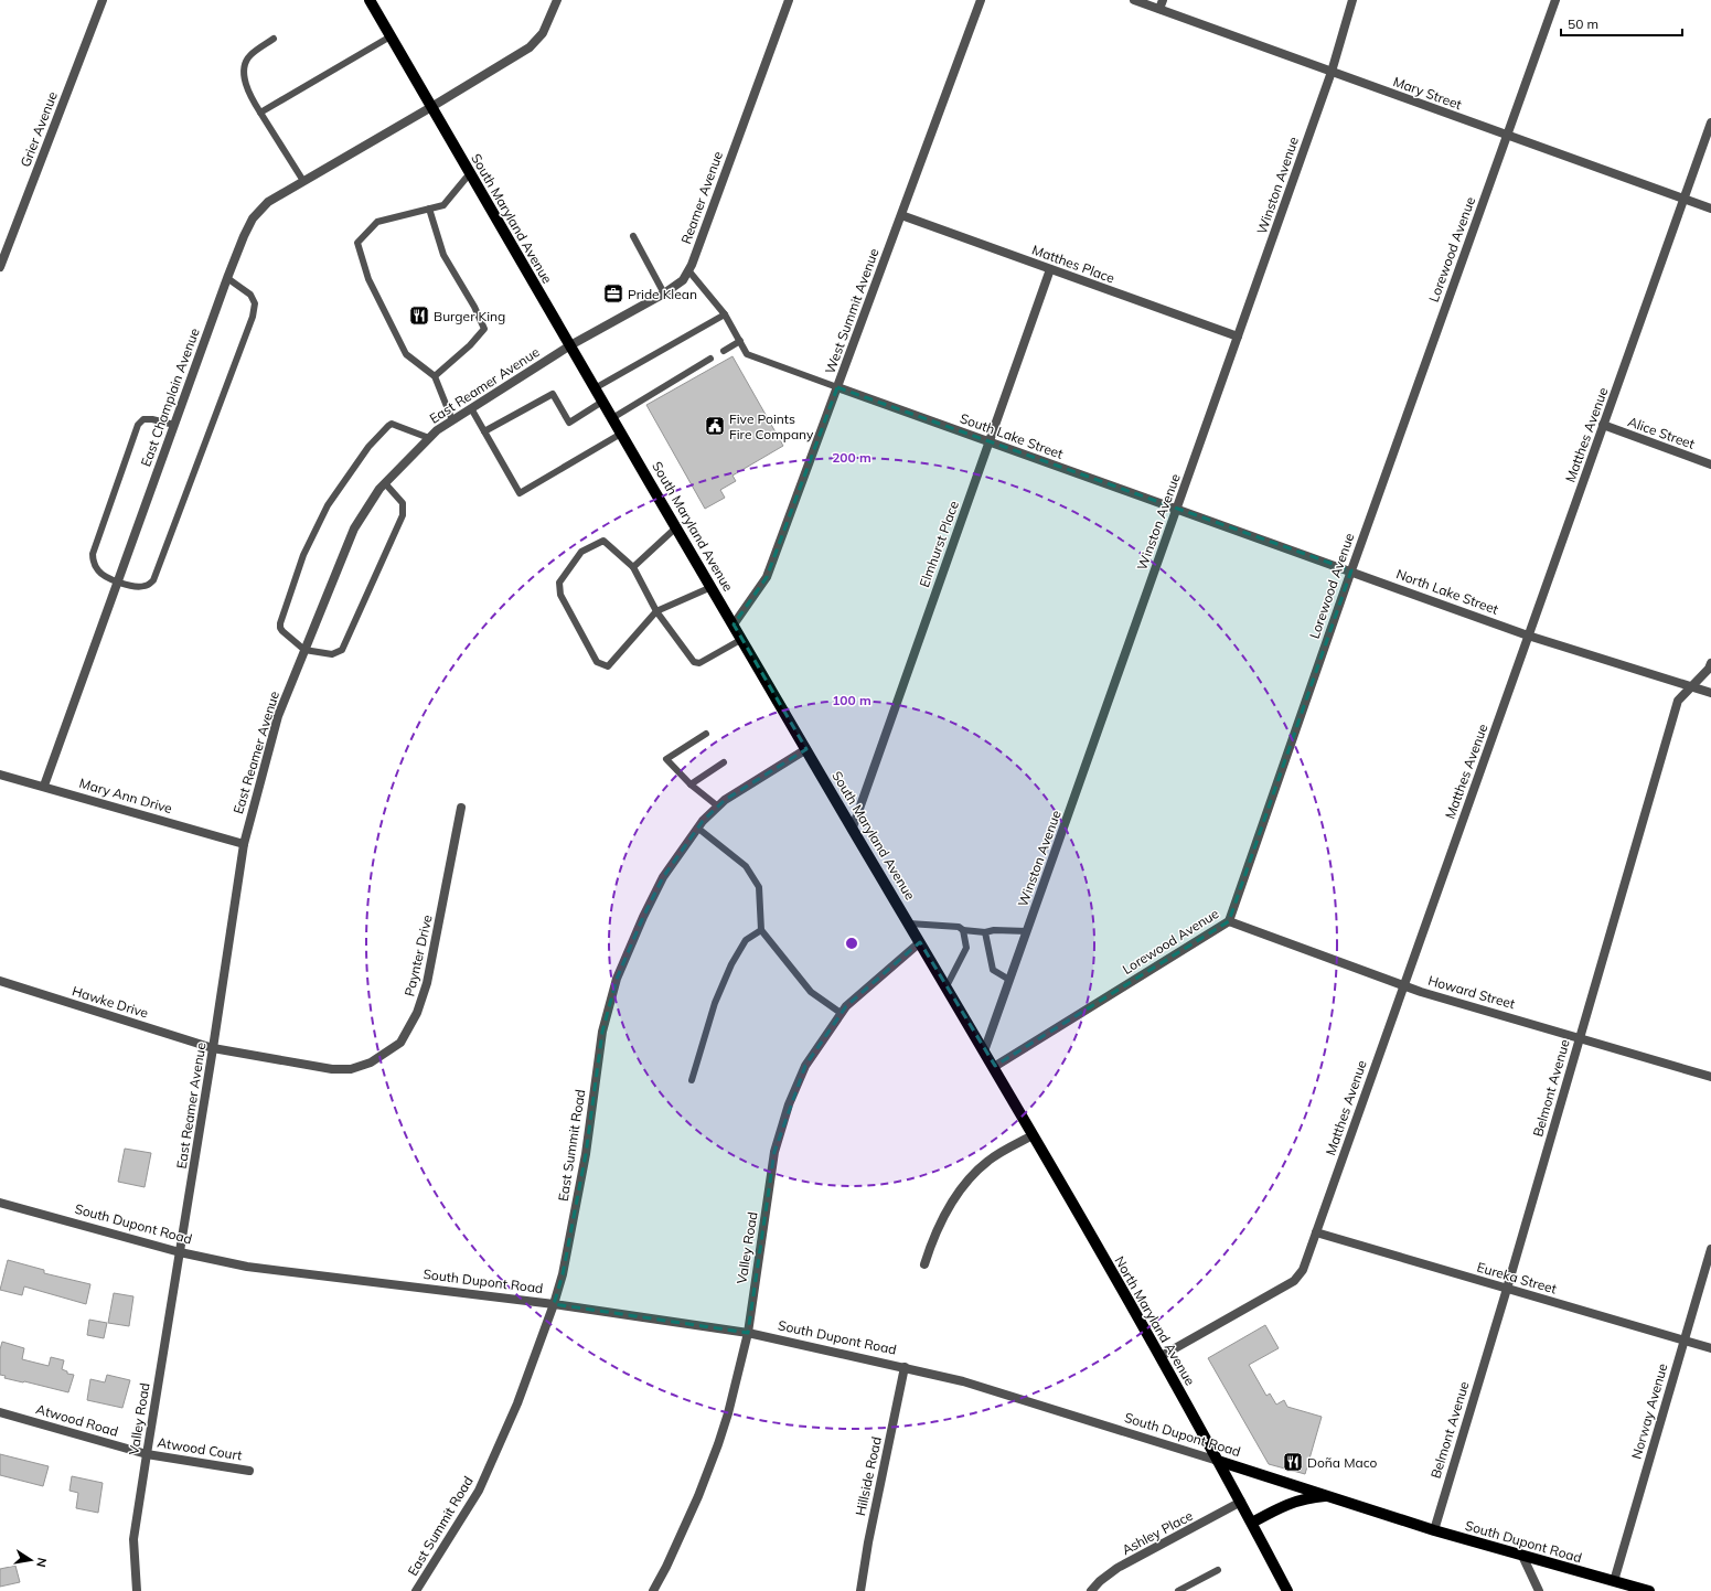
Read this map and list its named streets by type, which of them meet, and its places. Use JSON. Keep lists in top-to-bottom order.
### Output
{
  "streets": {
    "main road": ["South Maryland Avenue", "South Dupont Road", "North Maryland Avenue"],
    "street": [
      "Mary Street",
      "Grier Avenue",
      "Winston Avenue",
      "Reamer Avenue",
      "Lorewood Avenue",
      "Matthes Place",
      "West Summit Avenue",
      "East Reamer Avenue",
      "East Champlain Avenue",
      "Alice Street",
      "Matthes Avenue",
      "South Lake Street",
      "Elmhurst Place",
      "North Lake Street",
      "Mary Ann Drive",
      "Paynter Drive",
      "Howard Street",
      "Hawke Drive",
      "Belmont Avenue",
      "East Summit Road",
      "Valley Road",
      "Eureka Street",
      "Norway Avenue",
      "Atwood Road",
      "Atwood Court",
      "Hillside Road",
      "Ashley Place"
    ]
  },
  "crossings": [
    ["Mary Street", "Winston Avenue"],
    ["Mary Street", "Lorewood Avenue"],
    ["Mary Street", "Matthes Avenue"],
    ["Winston Avenue", "South Maryland Avenue"],
    ["Winston Avenue", "Matthes Place"],
    ["Winston Avenue", "South Lake Street"],
    ["Winston Avenue", "North Lake Street"],
    ["Reamer Avenue", "South Maryland Avenue"],
    ["Reamer Avenue", "East Reamer Avenue"],
    ["South Maryland Avenue", "Lorewood Avenue"],
    ["South Maryland Avenue", "West Summit Avenue"],
    ["South Maryland Avenue", "East Reamer Avenue"],
    ["South Maryland Avenue", "East Champlain Avenue"],
    ["South Maryland Avenue", "Elmhurst Place"],
    ["South Maryland Avenue", "East Summit Road"],
    ["South Maryland Avenue", "Valley Road"],
    ["South Maryland Avenue", "North Maryland Avenue"],
    ["Lorewood Avenue", "North Lake Street"],
    ["Lorewood Avenue", "Howard Street"],
    ["Lorewood Avenue", "North Maryland Avenue"],
    ["Matthes Place", "West Summit Avenue"],
    ["Matthes Place", "Elmhurst Place"],
    ["West Summit Avenue", "South Lake Street"],
    ["East Reamer Avenue", "Mary Ann Drive"],
    ["East Reamer Avenue", "Paynter Drive"],
    ["East Reamer Avenue", "Hawke Drive"],
    ["East Reamer Avenue", "South Dupont Road"],
    ["East Reamer Avenue", "Valley Road"],
    ["East Champlain Avenue", "Mary Ann Drive"],
    ["Alice Street", "Matthes Avenue"],
    ["Matthes Avenue", "North Lake Street"],
    ["Matthes Avenue", "Howard Street"],
    ["Matthes Avenue", "Eureka Street"],
    ["Matthes Avenue", "North Maryland Avenue"],
    ["South Lake Street", "Elmhurst Place"],
    ["South Lake Street", "North Lake Street"],
    ["North Lake Street", "Belmont Avenue"],
    ["Paynter Drive", "Hawke Drive"],
    ["Howard Street", "Belmont Avenue"],
    ["Belmont Avenue", "South Dupont Road"],
    ["Belmont Avenue", "Eureka Street"],
    ["East Summit Road", "South Dupont Road"],
    ["South Dupont Road", "Valley Road"],
    ["South Dupont Road", "North Maryland Avenue"],
    ["South Dupont Road", "Norway Avenue"],
    ["South Dupont Road", "Hillside Road"],
    ["Valley Road", "Atwood Road"],
    ["Valley Road", "Atwood Court"],
    ["Eureka Street", "Norway Avenue"],
    ["North Maryland Avenue", "Ashley Place"],
    ["Atwood Road", "Atwood Court"]
  ],
  "places": {
    "office": ["Pride Klean"],
    "restaurant": ["Burger King", "Doña Maco"],
    "public building": ["Five Points Fire Company"]
  },
  "scale_bar": "50 m",
  "north": "right",
  "rings": ["200 m", "100 m"]
}
